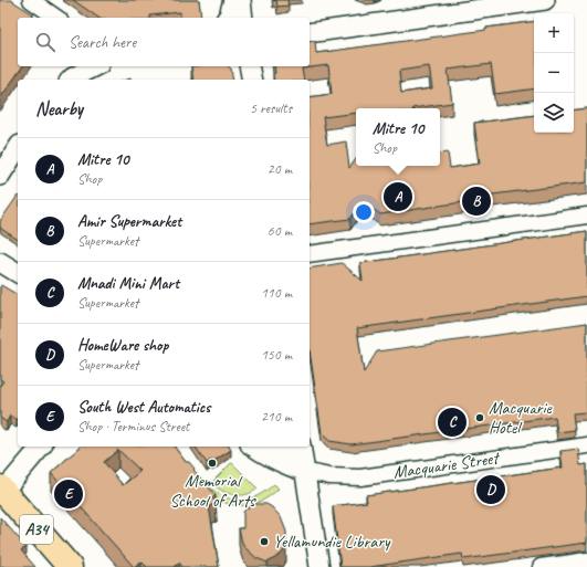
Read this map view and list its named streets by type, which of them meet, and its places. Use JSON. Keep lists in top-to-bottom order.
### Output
{
  "streets": {
    "highway": ["A34"],
    "street": ["Macquarie Street"]
  },
  "places": ["Macquarie Hotel", "Memorial School of Arts", "Yellamundie Library"],
  "page": {
    "map_buttons": ["+", "−"],
    "search": "Search here",
    "heading": ["Nearby", "5 results"],
    "popup": ["Mitre 10", "Shop"],
    "list": [
      {
        "mark": "A",
        "name": "Mitre 10",
        "note": "Shop",
        "value": "20 m"
      },
      {
        "mark": "B",
        "name": "Amir Supermarket",
        "note": "Supermarket",
        "value": "60 m"
      },
      {
        "mark": "C",
        "name": "Mnadi Mini Mart",
        "note": "Supermarket",
        "value": "110 m"
      },
      {
        "mark": "D",
        "name": "HomeWare shop",
        "note": "Supermarket",
        "value": "150 m"
      },
      {
        "mark": "E",
        "name": "South West Automatics",
        "note": "Shop · Terminus Street",
        "value": "210 m"
      }
    ],
    "pins": [
      "A",
      "B",
      "C",
      "D",
      "E"
    ]
  }
}
